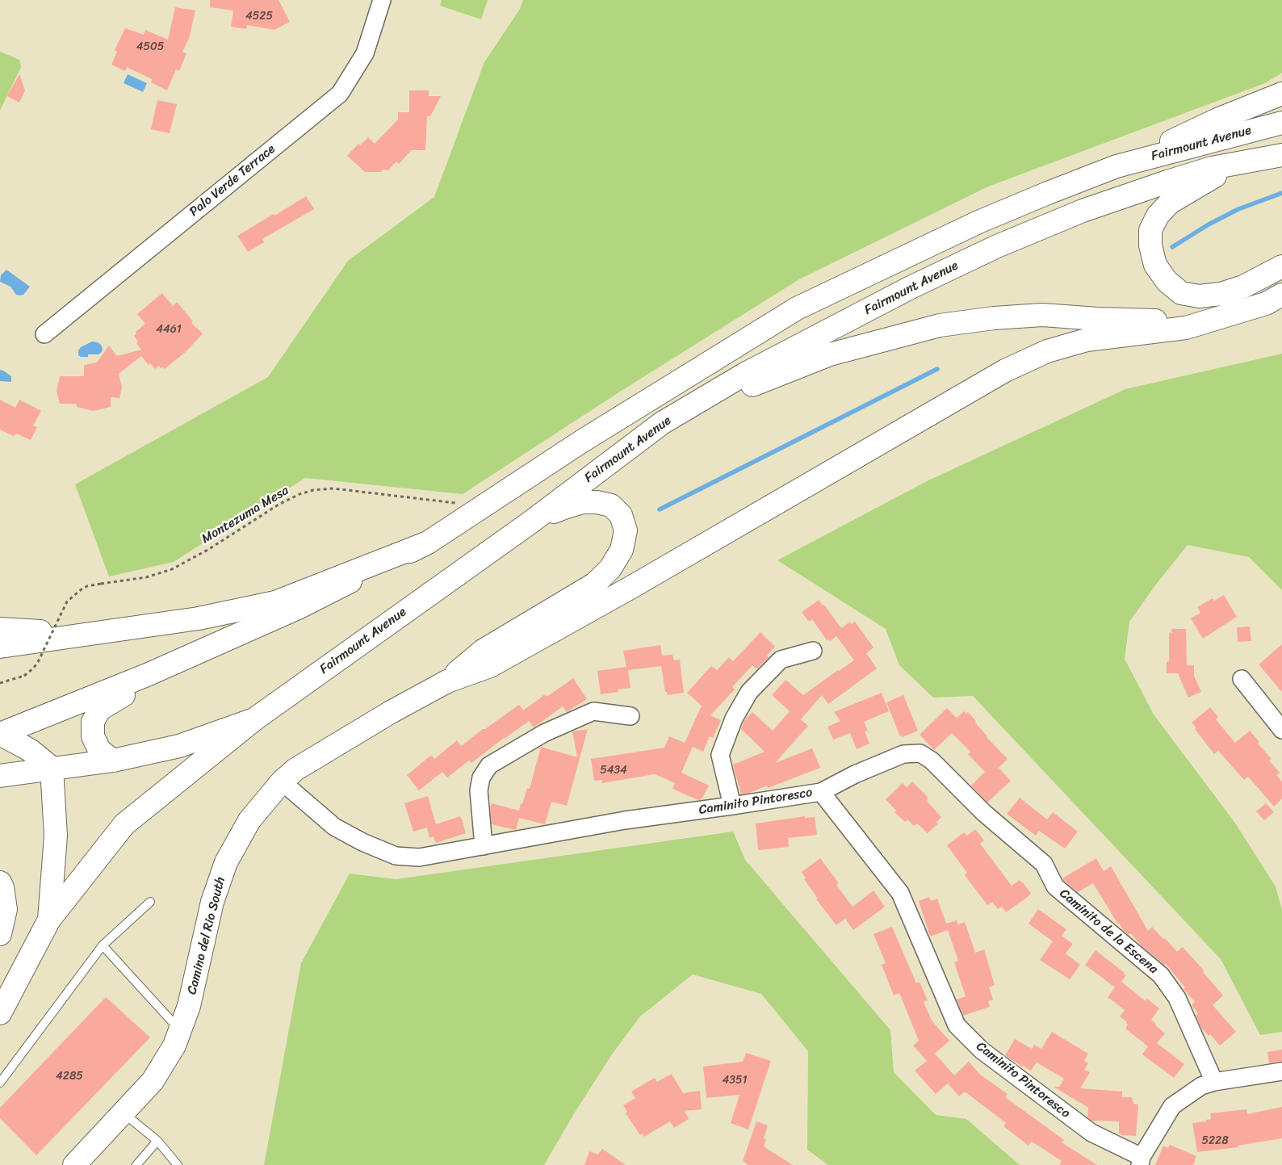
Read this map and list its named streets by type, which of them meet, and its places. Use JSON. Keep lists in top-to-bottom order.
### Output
{
  "streets": {
    "main road": ["Fairmount Avenue", "Camino del Rio South"],
    "street": ["Palo Verde Terrace", "Caminito Pintoresco", "Caminito de la Escena"],
    "path": ["Montezuma Mesa"]
  },
  "crossings": [
    ["Fairmount Avenue", "Montezuma Mesa"],
    ["Caminito Pintoresco", "Caminito de la Escena"],
    ["Caminito Pintoresco", "Camino del Rio South"]
  ],
  "house_numbers": [
    "4525",
    "4505",
    "4461",
    "5434",
    "4285",
    "4351",
    "5228"
  ]
}
